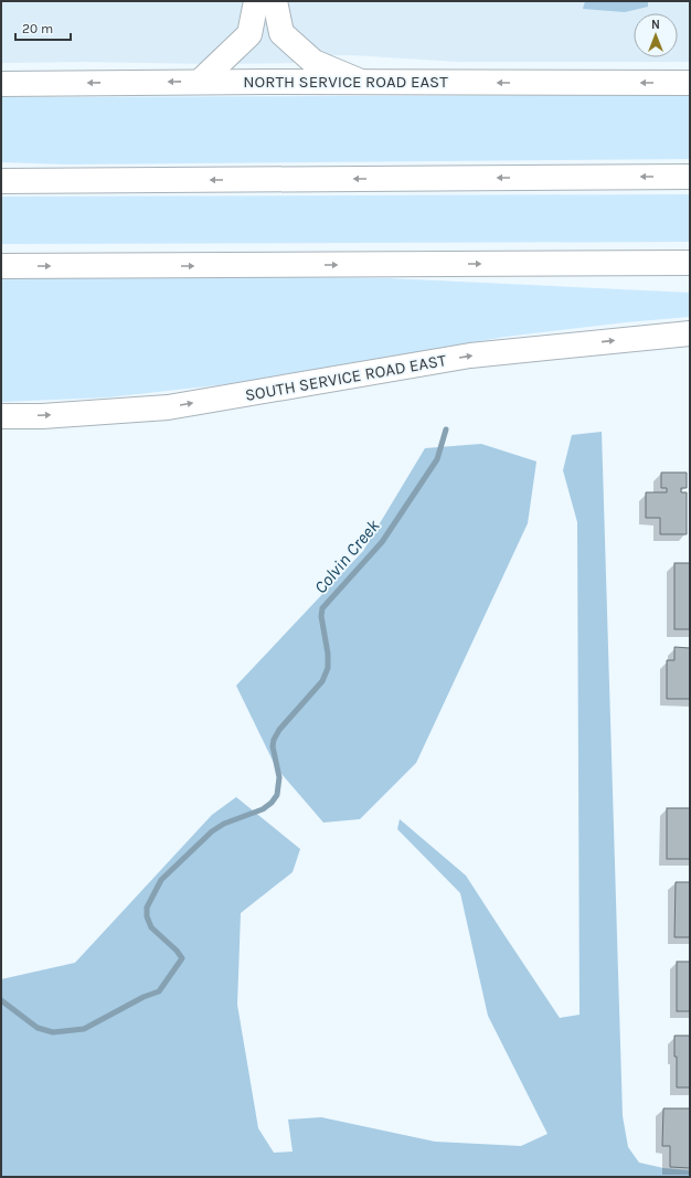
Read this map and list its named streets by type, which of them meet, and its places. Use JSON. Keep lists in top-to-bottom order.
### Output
{
  "streets": {
    "main road": ["NORTH SERVICE ROAD EAST", "SOUTH SERVICE ROAD EAST"]
  },
  "water": ["Colvin Creek"],
  "scale_bar": "20 m",
  "north": "top"
}
